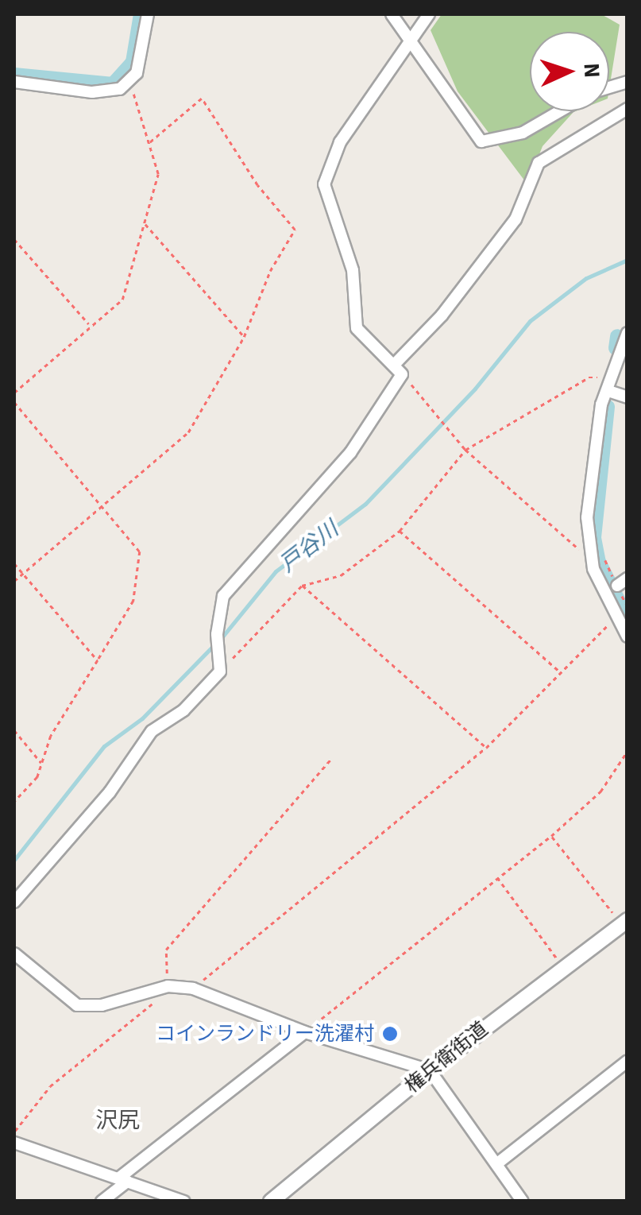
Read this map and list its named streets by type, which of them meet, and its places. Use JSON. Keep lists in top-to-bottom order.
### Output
{
  "streets": {
    "street": ["権兵衛街道"]
  },
  "districts": ["沢尻"],
  "water": ["戸谷川"],
  "places": ["コインランドリー洗濯村"],
  "north": "right"
}
